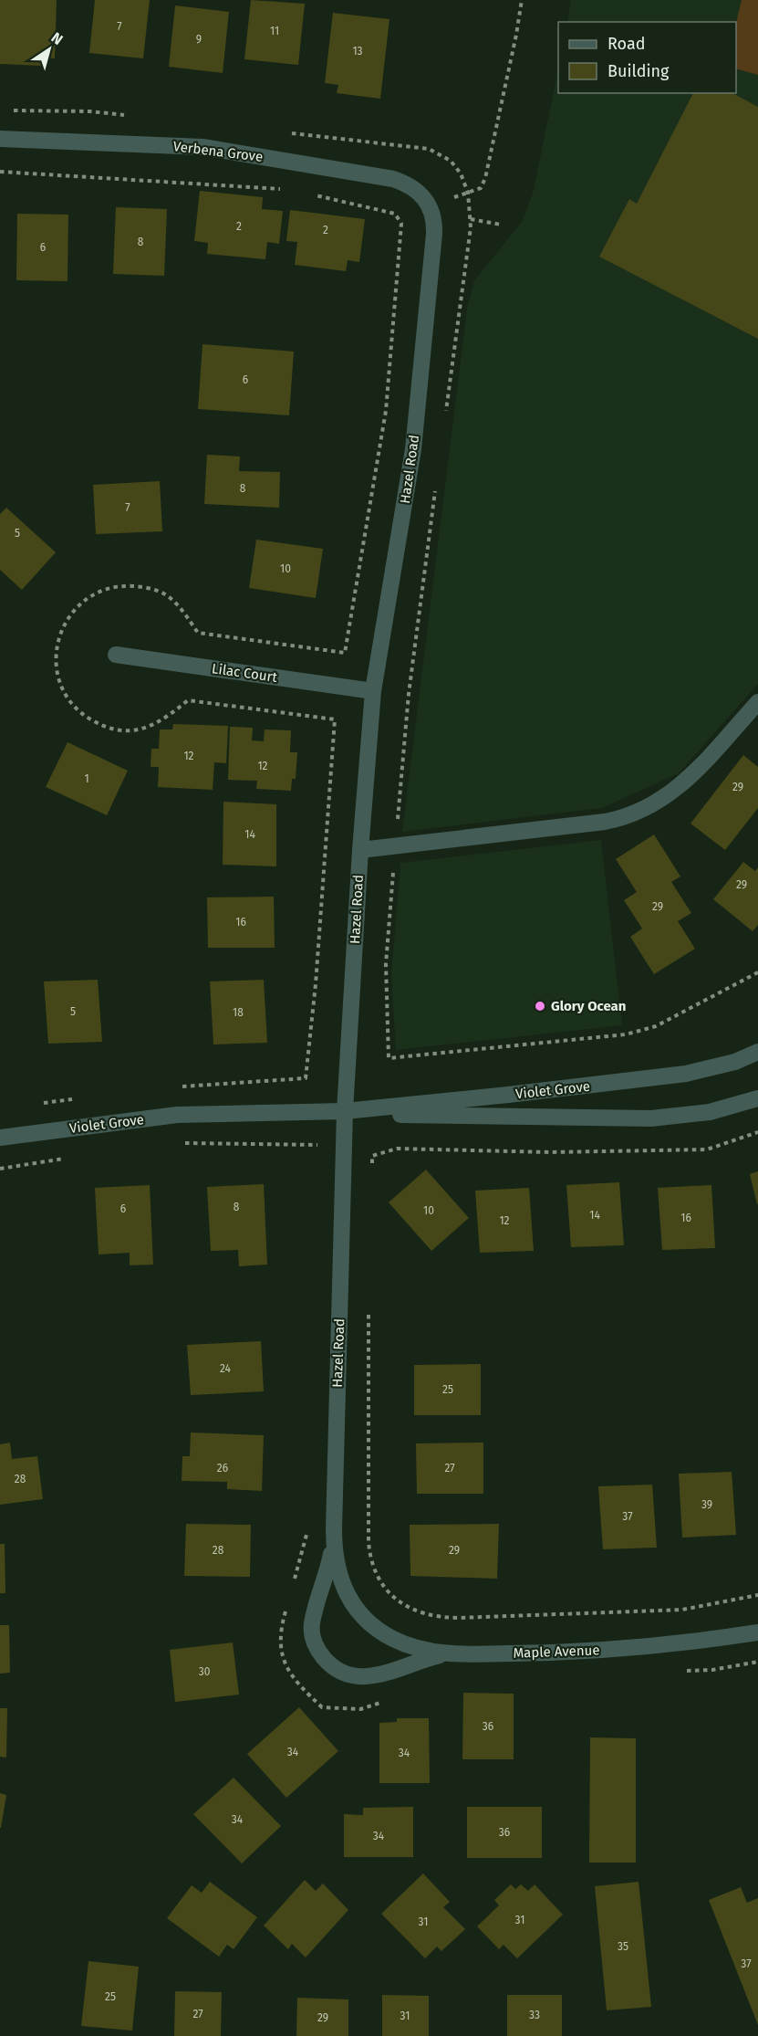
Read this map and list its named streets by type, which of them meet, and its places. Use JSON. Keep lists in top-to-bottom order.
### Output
{
  "streets": {
    "street": [
      "Verbena Grove",
      "Hazel Road",
      "Lilac Court",
      "Violet Grove",
      "Maple Avenue"
    ]
  },
  "crossings": [
    ["Verbena Grove", "Hazel Road"],
    ["Hazel Road", "Lilac Court"],
    ["Hazel Road", "Violet Grove"],
    ["Hazel Road", "Maple Avenue"]
  ],
  "places": ["Glory Ocean"],
  "house_numbers": [
    "7",
    "11",
    "9",
    "13",
    "2",
    "2",
    "8",
    "6",
    "6",
    "8",
    "7",
    "5",
    "10",
    "12",
    "12",
    "1",
    "29",
    "14",
    "29",
    "29",
    "16",
    "5",
    "18",
    "8",
    "6",
    "10",
    "14",
    "16",
    "12",
    "24",
    "25",
    "26",
    "27",
    "28",
    "39",
    "37",
    "28",
    "29",
    "30",
    "36",
    "34",
    "34",
    "34",
    "36",
    "34",
    "31",
    "31",
    "35",
    "37",
    "25",
    "27",
    "33",
    "31",
    "29"
  ],
  "legend": ["Road", "Building"],
  "north": "top right"
}
